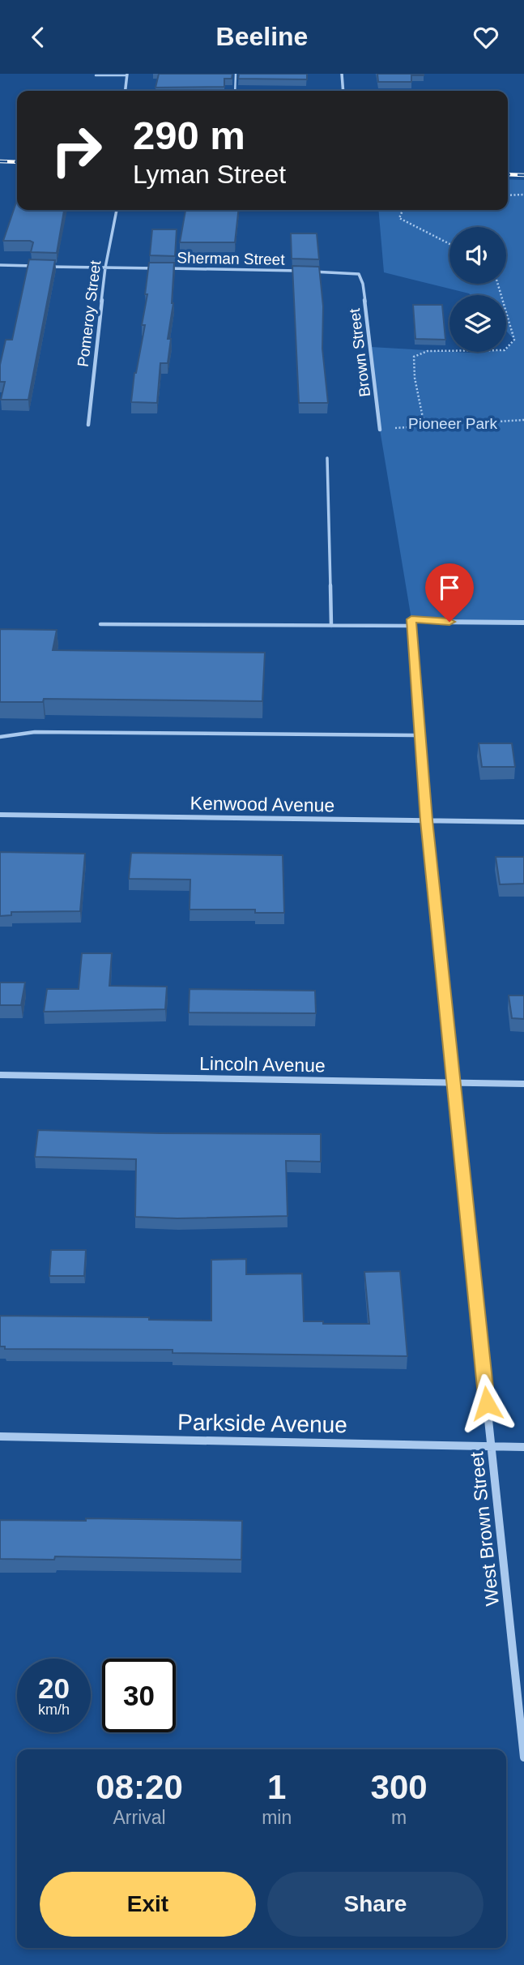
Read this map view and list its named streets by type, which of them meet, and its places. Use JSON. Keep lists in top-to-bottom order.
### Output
{
  "streets": {
    "street": [
      "Sherman Street",
      "Pomeroy Street",
      "Brown Street",
      "Kenwood Avenue",
      "Lincoln Avenue",
      "Parkside Avenue",
      "West Brown Street"
    ]
  },
  "crossings": [
    ["Sherman Street", "Pomeroy Street"],
    ["Sherman Street", "Brown Street"],
    ["Kenwood Avenue", "West Brown Street"],
    ["Lincoln Avenue", "West Brown Street"],
    ["Parkside Avenue", "West Brown Street"]
  ],
  "parks": ["Pioneer Park"],
  "page": {
    "header": "Beeline",
    "turn": ["290 m", "Lyman Street"],
    "speed": "20 km/h",
    "limit": "30",
    "eta": [
      "08:20",
      "Arrival",
      "1",
      "min",
      "300",
      "m"
    ],
    "buttons": ["Exit", "Share"]
  }
}
